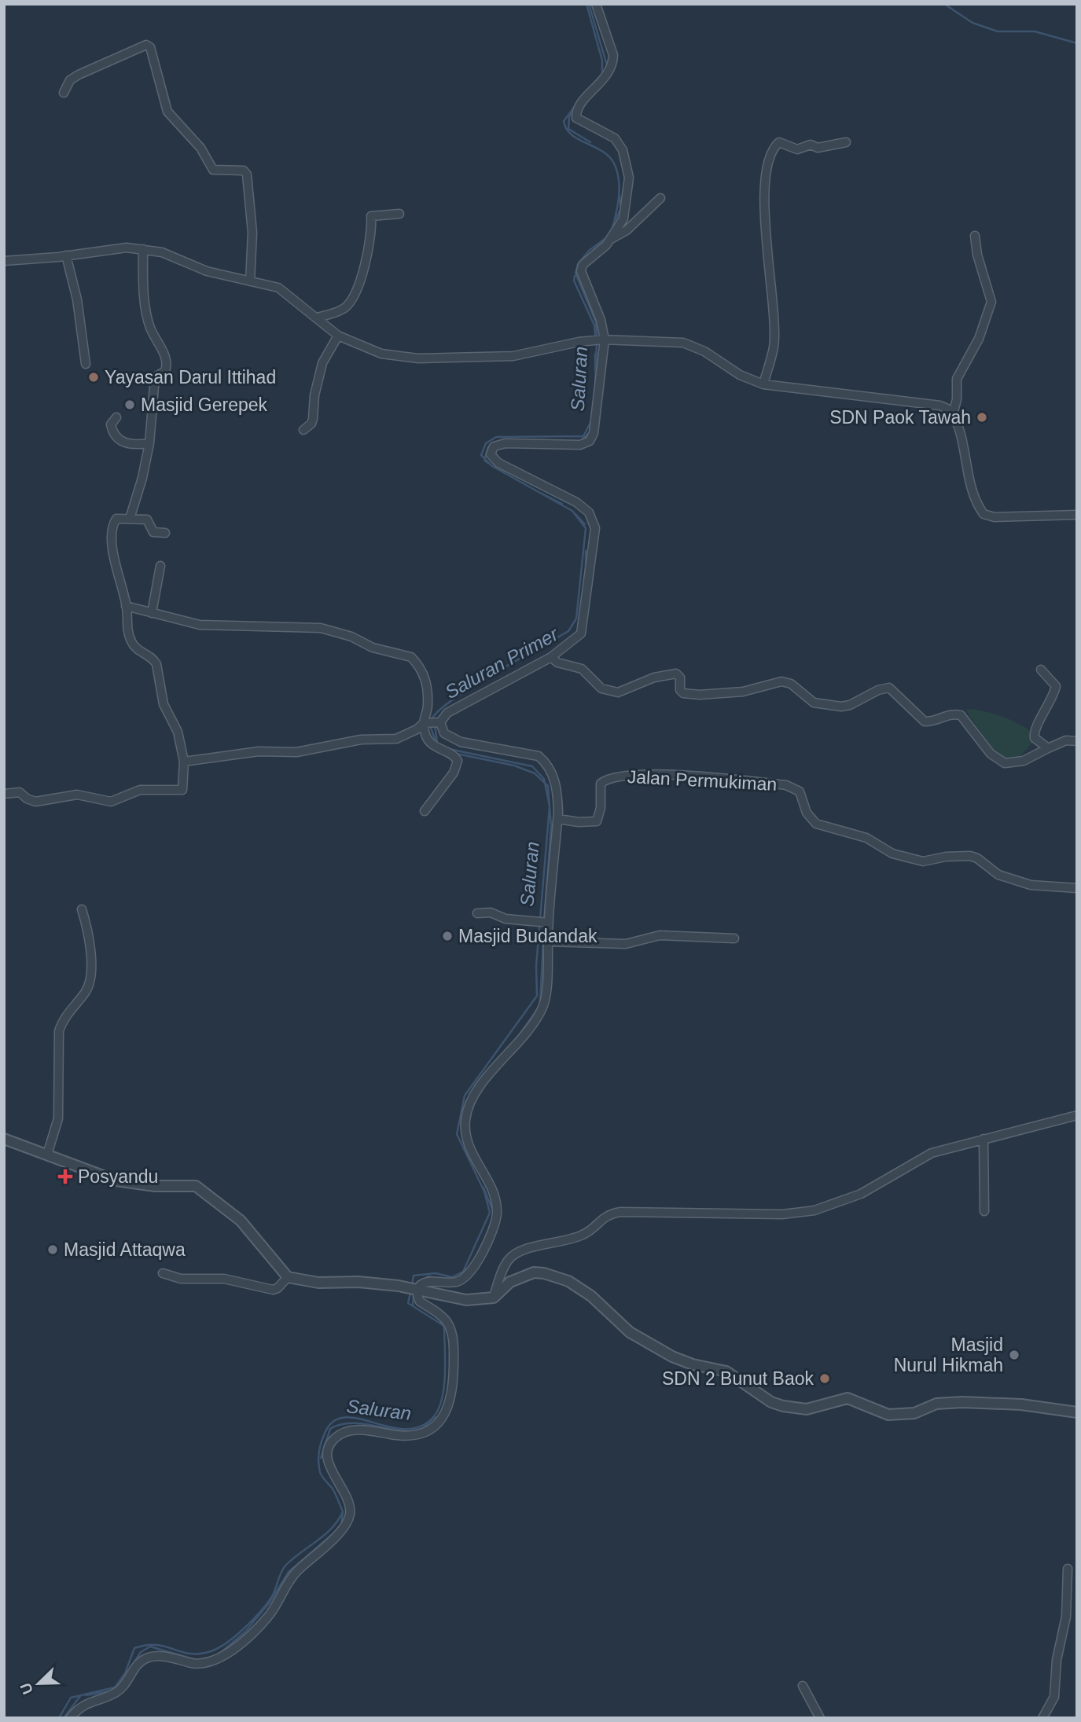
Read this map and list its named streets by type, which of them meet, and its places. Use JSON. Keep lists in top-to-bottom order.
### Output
{
  "streets": {
    "street": ["Jalan Permukiman"]
  },
  "water": ["Saluran", "Saluran Primer"],
  "places": {
    "other": [
      "Yayasan Darul Ittihad",
      "Masjid Gerepek",
      "SDN Paok Tawah",
      "Masjid Budandak",
      "Masjid Attaqwa",
      "Masjid Nurul Hikmah",
      "SDN 2 Bunut Baok"
    ],
    "health": ["Posyandu"]
  },
  "north": "bottom left"
}
